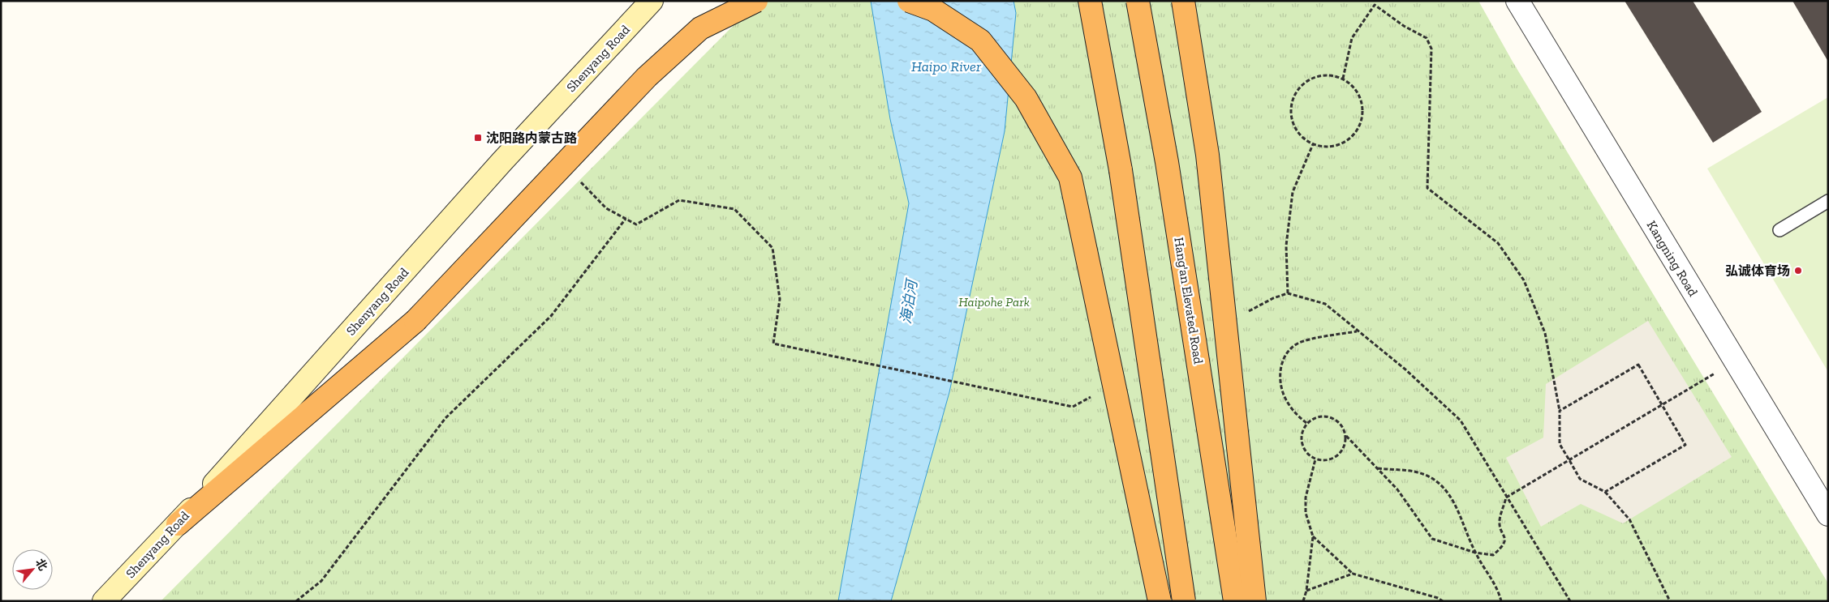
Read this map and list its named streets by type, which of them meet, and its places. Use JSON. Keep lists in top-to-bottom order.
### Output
{
  "streets": {
    "highway": ["Hang'an Elevated Road"],
    "main road": ["Shenyang Road"],
    "street": ["Kangning Road"]
  },
  "water": ["Haipo River", "海泊河"],
  "parks": ["Haipohe Park"],
  "places": {
    "transit": ["沈阳路内蒙古路"],
    "other": ["弘诚体育场"]
  },
  "north": "top right"
}
